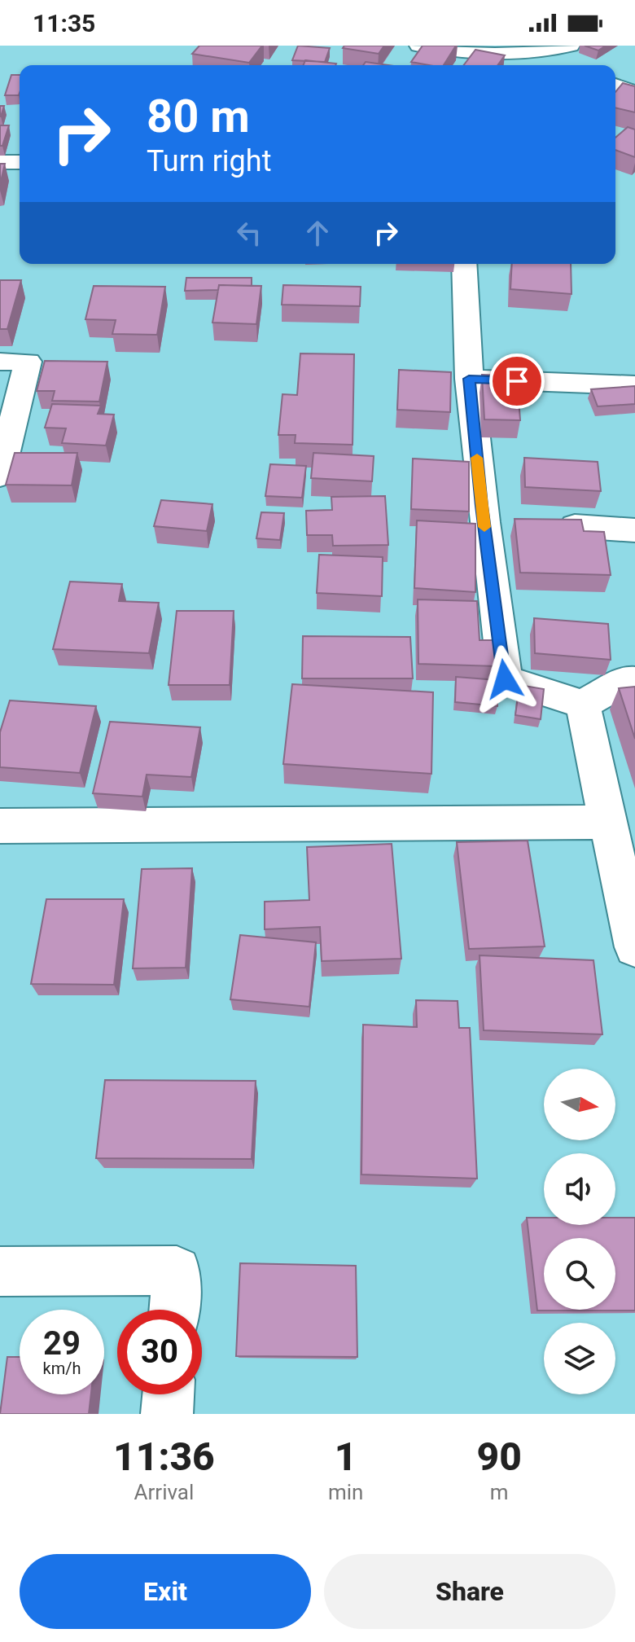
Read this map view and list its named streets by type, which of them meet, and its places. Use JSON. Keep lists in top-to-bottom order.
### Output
{
  "north": "right",
  "page": {
    "status": "11:35",
    "turn": ["80 m", "Turn right"],
    "speed": "29 km/h",
    "limit": "30",
    "eta": [
      "11:36",
      "Arrival",
      "1",
      "min",
      "90",
      "m"
    ],
    "buttons": ["Exit", "Share"]
  }
}
